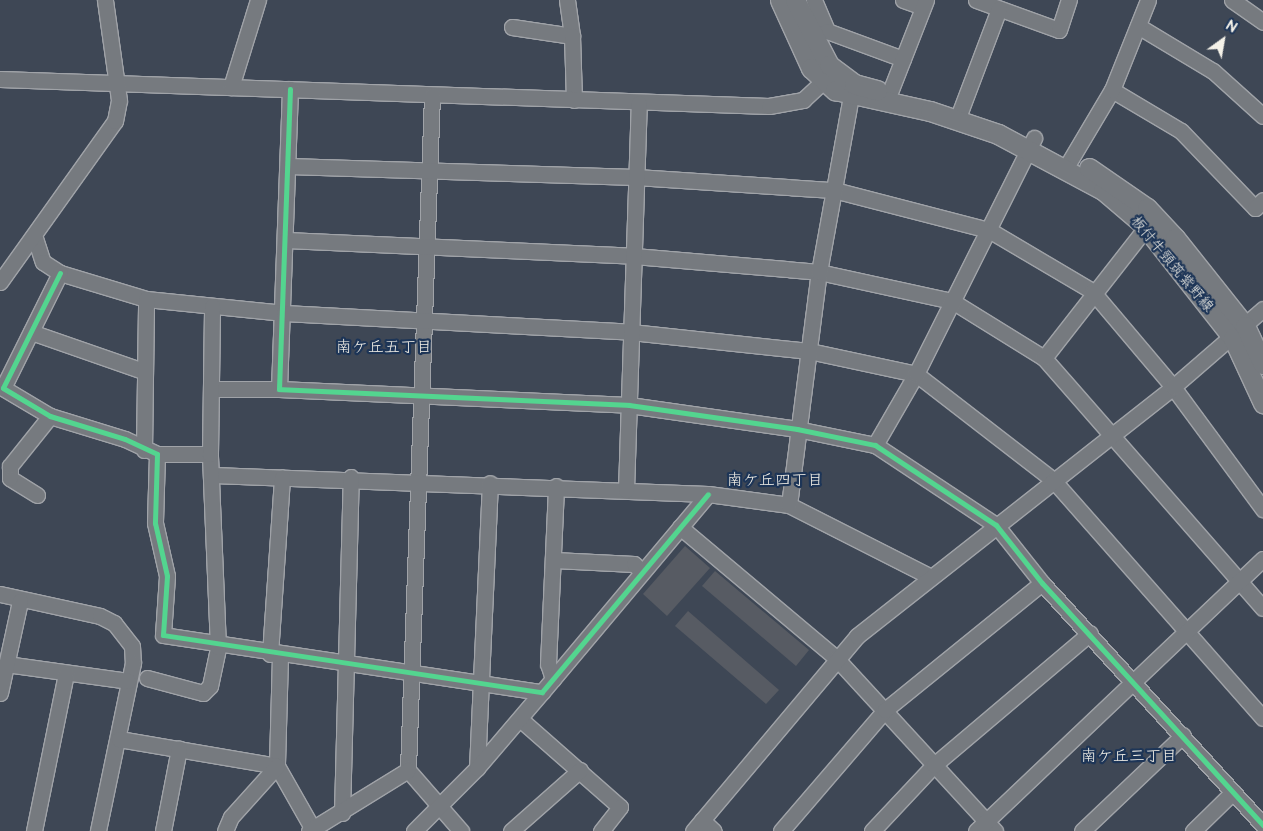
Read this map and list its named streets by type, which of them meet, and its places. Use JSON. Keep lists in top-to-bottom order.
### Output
{
  "streets": {
    "main road": ["板付牛頸筑紫野線"]
  },
  "districts": ["南ケ丘五丁目", "南ケ丘四丁目", "南ケ丘三丁目"],
  "north": "top right"
}
